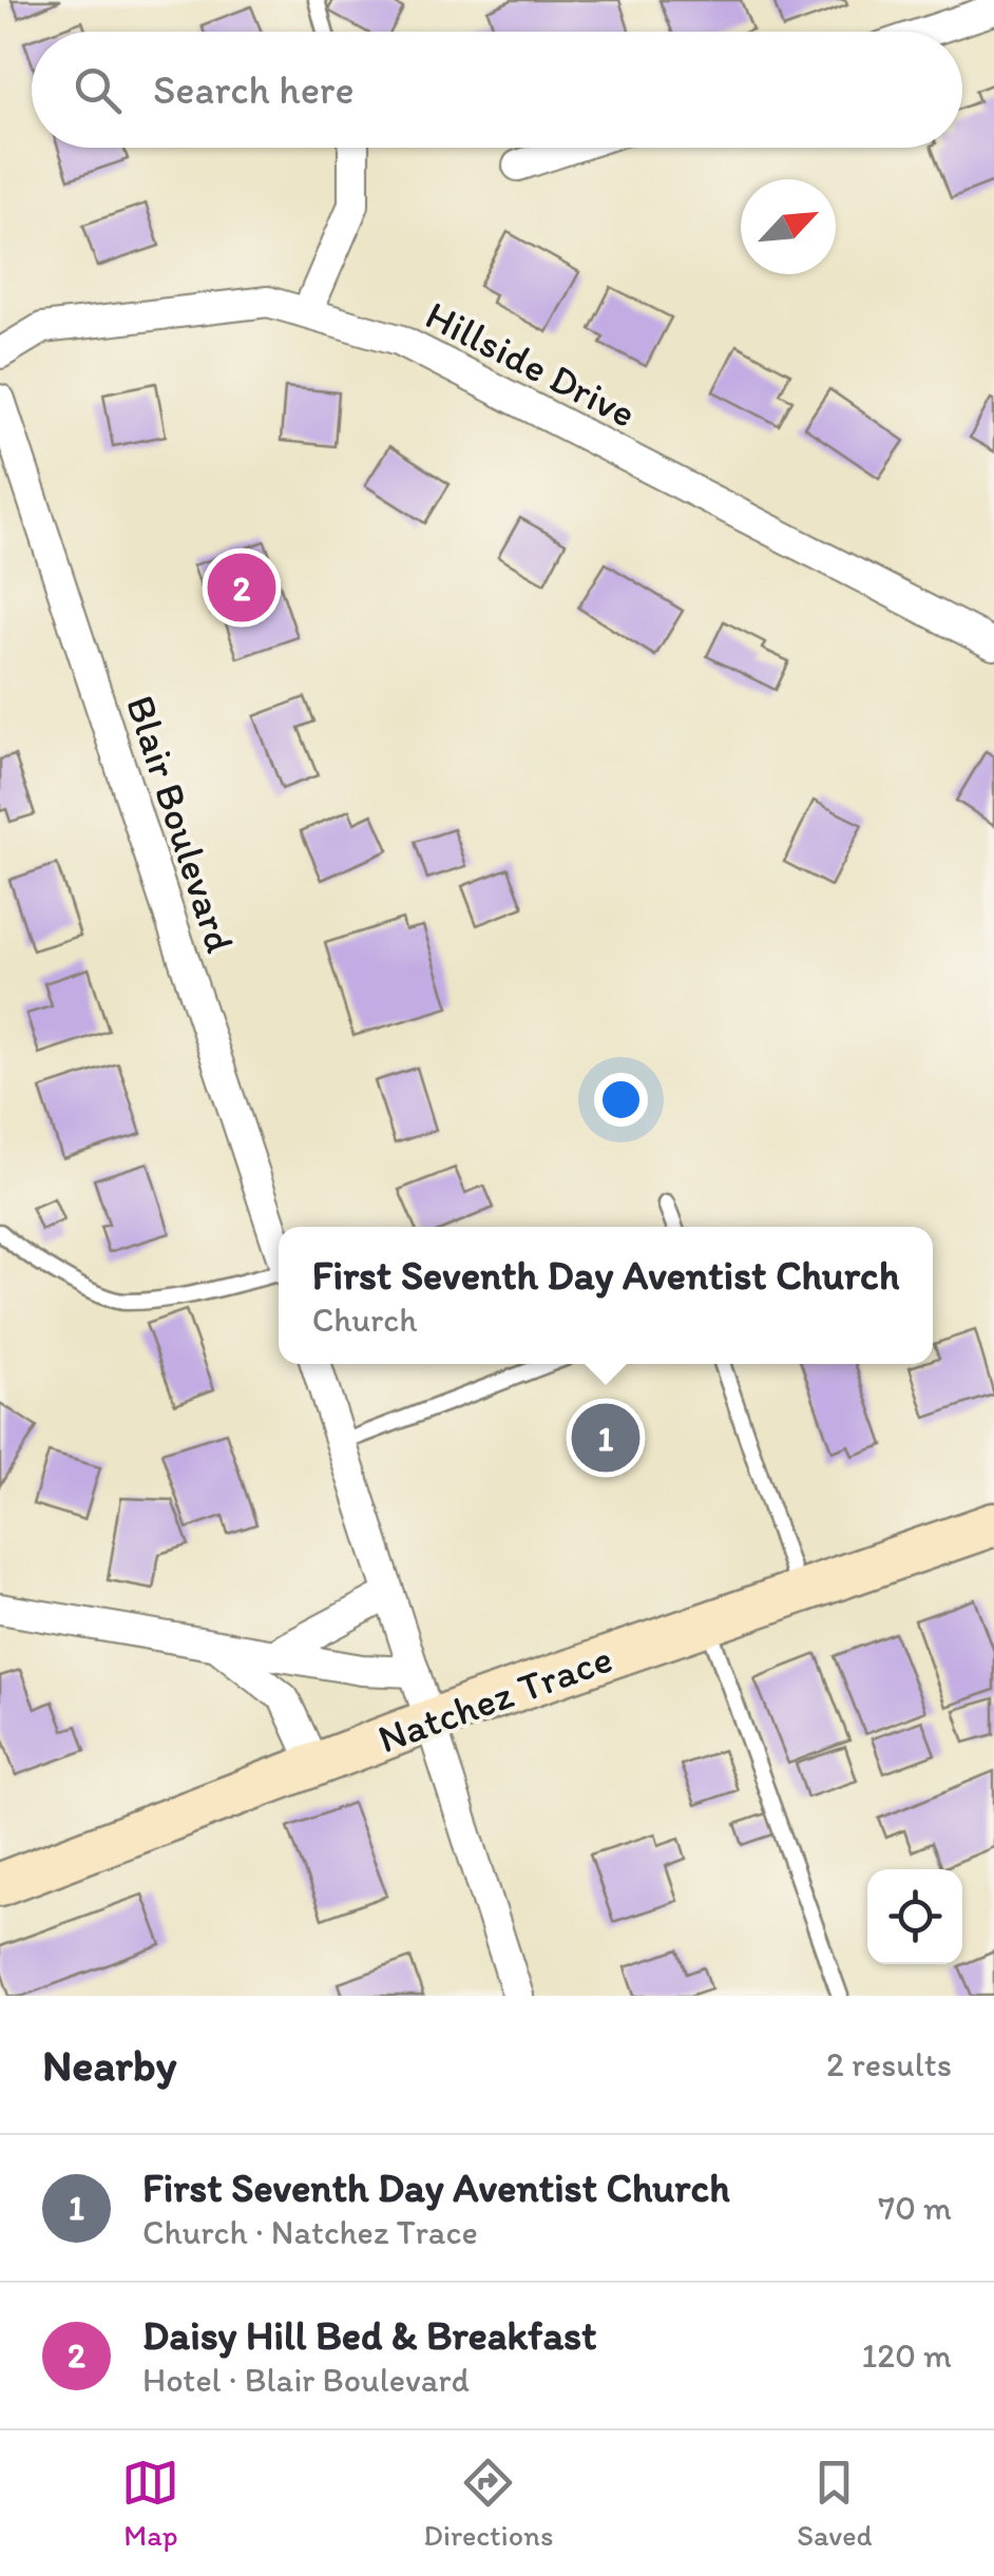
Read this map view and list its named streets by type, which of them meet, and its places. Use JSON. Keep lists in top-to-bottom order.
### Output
{
  "streets": {
    "main road": ["Natchez Trace"],
    "street": ["Hillside Drive", "Blair Boulevard"]
  },
  "north": "top right",
  "page": {
    "search": "Search here",
    "pins": ["2", "1"],
    "popup": ["First Seventh Day Aventist Church", "Church"],
    "heading": ["Nearby", "2 results"],
    "list": [
      {
        "mark": "1",
        "name": "First Seventh Day Aventist Church",
        "note": "Church · Natchez Trace",
        "value": "70 m"
      },
      {
        "mark": "2",
        "name": "Daisy Hill Bed & Breakfast",
        "note": "Hotel · Blair Boulevard",
        "value": "120 m"
      }
    ],
    "nav": ["Map", "Directions", "Saved"]
  }
}
